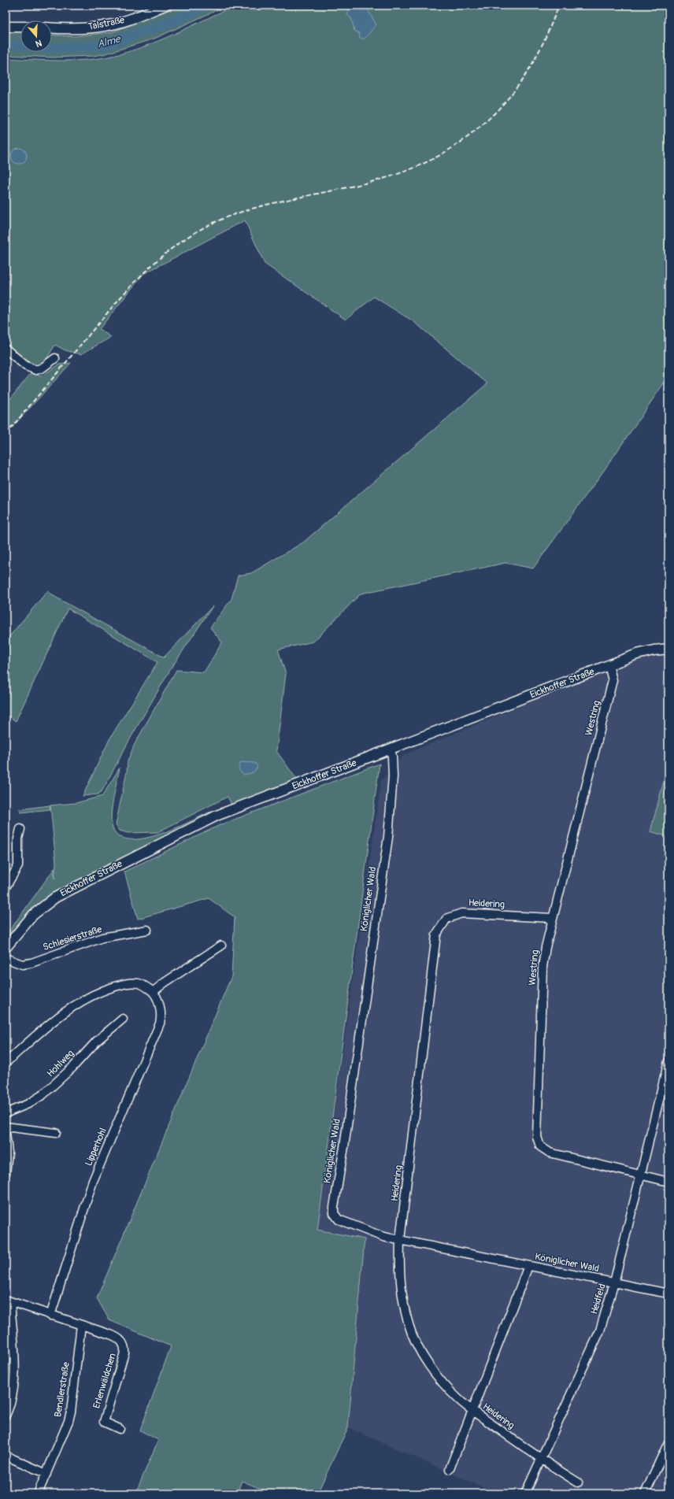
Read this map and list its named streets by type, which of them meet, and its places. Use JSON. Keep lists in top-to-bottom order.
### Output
{
  "streets": {
    "main road": ["Talstraße", "Eickhoffer Straße"],
    "street": [
      "Westring",
      "Königlicher Wald",
      "Heidering",
      "Schlesierstraße",
      "Hohlweg",
      "Lipperhohl",
      "Heidfeld",
      "Erlenwäldchen",
      "Bendlerstraße"
    ]
  },
  "crossings": [
    ["Eickhoffer Straße", "Westring"],
    ["Eickhoffer Straße", "Königlicher Wald"],
    ["Westring", "Heidering"],
    ["Westring", "Heidfeld"],
    ["Königlicher Wald", "Heidering"],
    ["Königlicher Wald", "Heidfeld"],
    ["Heidering", "Heidfeld"],
    ["Erlenwäldchen", "Bendlerstraße"]
  ],
  "water": ["Alme"],
  "north": "bottom"
}
